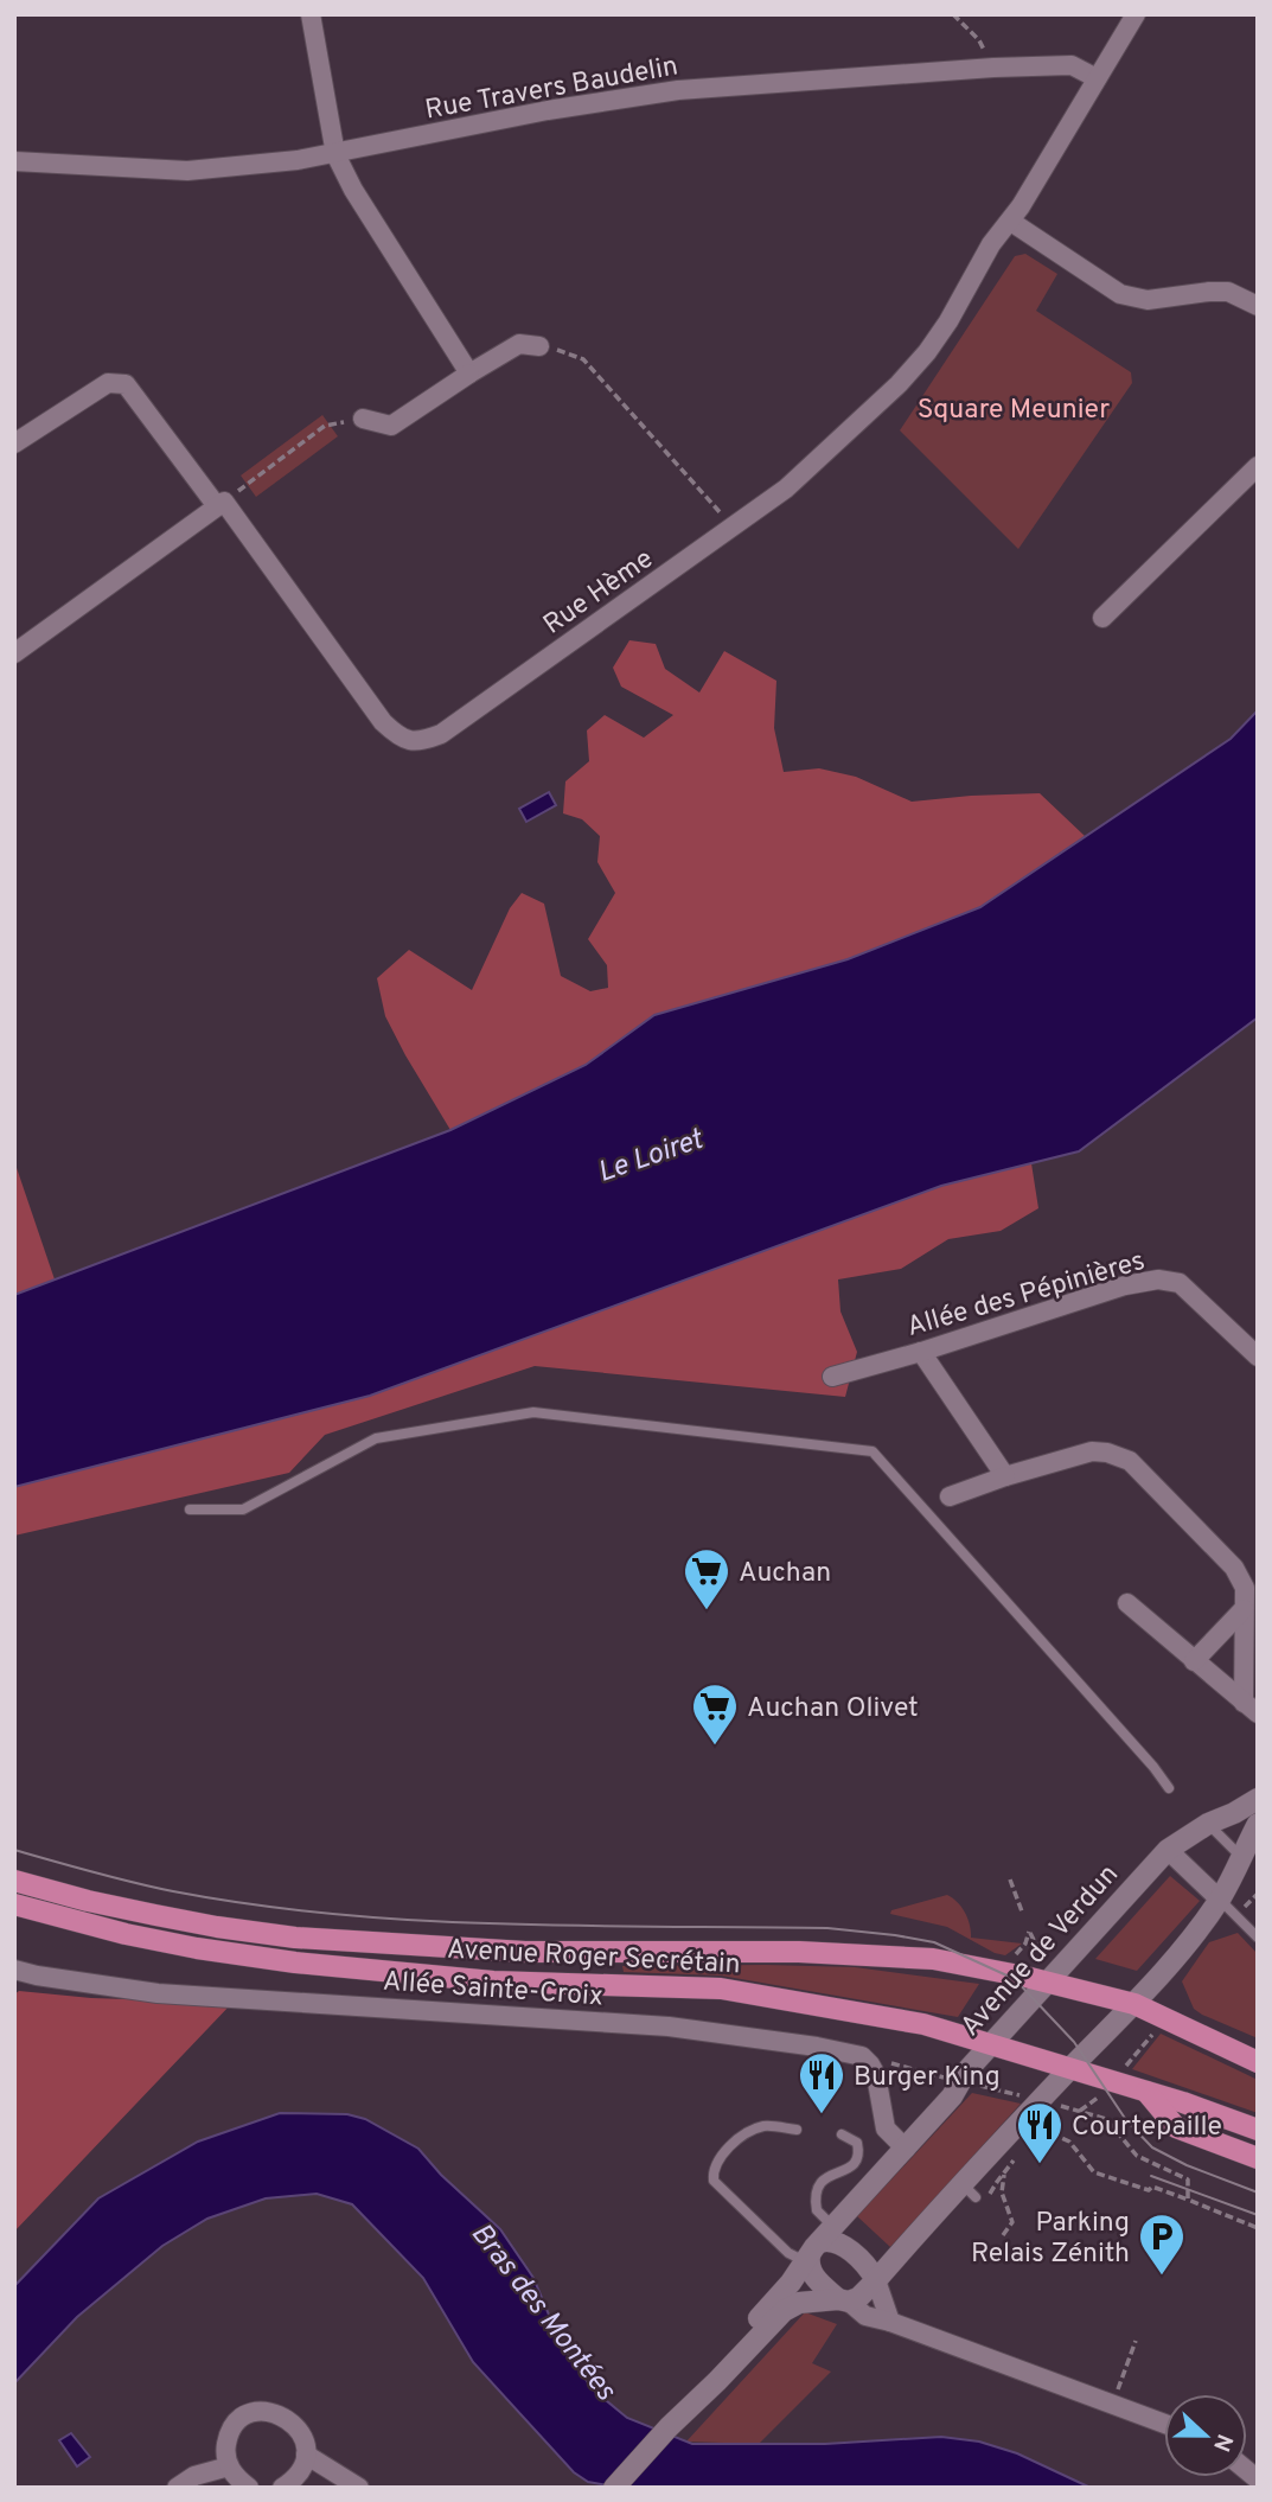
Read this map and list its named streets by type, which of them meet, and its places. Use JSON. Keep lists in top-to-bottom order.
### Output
{
  "streets": {
    "main road": ["Avenue Roger Secrétain"],
    "street": [
      "Rue Travers Baudelin",
      "Rue Hème",
      "Allée des Pépinières",
      "Avenue de Verdun",
      "Allée Sainte-Croix"
    ]
  },
  "crossings": [
    ["Rue Travers Baudelin", "Rue Hème"],
    ["Avenue de Verdun", "Avenue Roger Secrétain"]
  ],
  "water": ["Le Loiret", "Bras des Montées"],
  "parks": ["Square Meunier"],
  "places": {
    "supermarket": ["Auchan", "Auchan Olivet"],
    "restaurant": ["Burger King", "Courtepaille"],
    "parking": ["Parking Relais Zénith"]
  },
  "north": "right"
}
